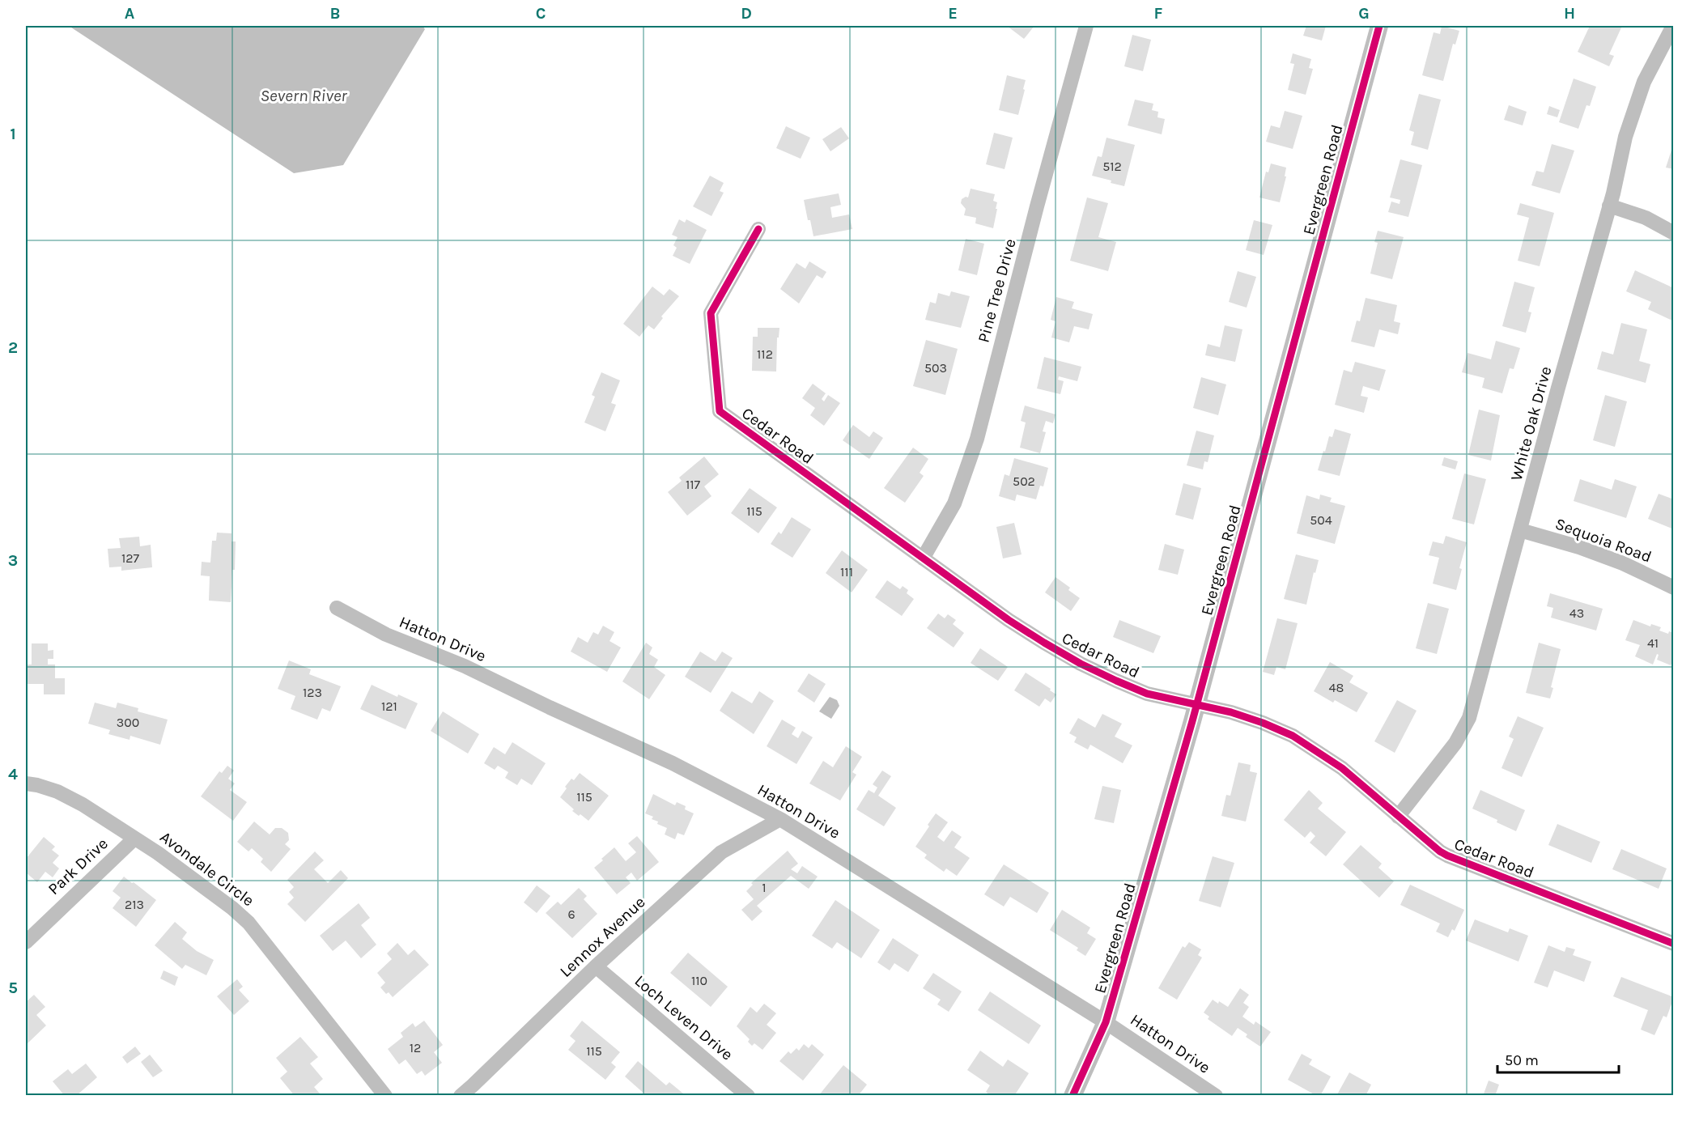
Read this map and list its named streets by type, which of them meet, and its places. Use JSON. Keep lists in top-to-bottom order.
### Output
{
  "streets": {
    "street": [
      "Evergreen Road",
      "Pine Tree Drive",
      "White Oak Drive",
      "Cedar Road",
      "Sequoia Road",
      "Hatton Drive",
      "Park Drive",
      "Avondale Circle",
      "Lennox Avenue",
      "Loch Leven Drive"
    ]
  },
  "crossings": [
    ["Evergreen Road", "Cedar Road"],
    ["Evergreen Road", "Hatton Drive"],
    ["Pine Tree Drive", "Cedar Road"],
    ["White Oak Drive", "Cedar Road"],
    ["White Oak Drive", "Sequoia Road"],
    ["Hatton Drive", "Lennox Avenue"],
    ["Park Drive", "Avondale Circle"],
    ["Lennox Avenue", "Loch Leven Drive"]
  ],
  "water": ["Severn River"],
  "house_numbers": [
    "512",
    "112",
    "503",
    "502",
    "117",
    "115",
    "504",
    "127",
    "111",
    "43",
    "41",
    "48",
    "123",
    "121",
    "300",
    "115",
    "1",
    "213",
    "6",
    "110",
    "12",
    "115"
  ],
  "scale_bar": "50 m",
  "grid": {
    "columns": [
      "A",
      "B",
      "C",
      "D",
      "E",
      "F",
      "G",
      "H"
    ],
    "rows": [
      "1",
      "2",
      "3",
      "4",
      "5"
    ]
  }
}
